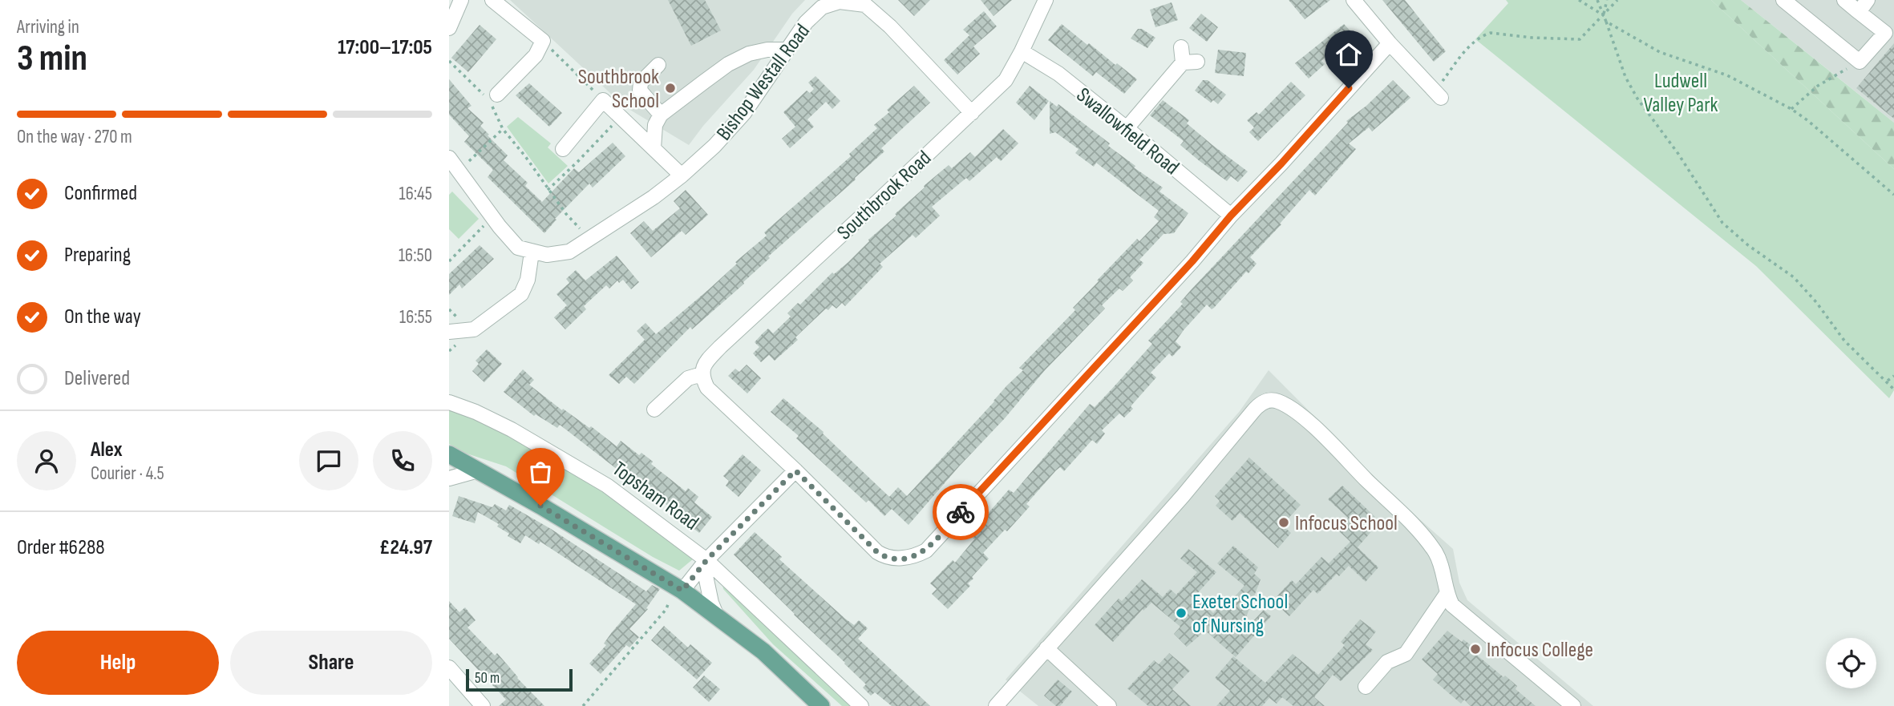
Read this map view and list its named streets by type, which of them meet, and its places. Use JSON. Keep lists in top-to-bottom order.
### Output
{
  "streets": {
    "street": [
      "Bishop Westall Road",
      "Swallowfield Road",
      "Southbrook Road",
      "Topsham Road"
    ]
  },
  "crossings": [
    ["Bishop Westall Road", "Southbrook Road"],
    ["Swallowfield Road", "Southbrook Road"]
  ],
  "parks": ["Ludwell Valley Park"],
  "places": [
    "Southbrook School",
    "Infocus School",
    "Exeter School of Nursing",
    "Infocus College"
  ],
  "scale_bar": "50 m",
  "page": {
    "heading": ["3 min", "Arriving in", "17:00–17:05"],
    "panel": [
      "Alex",
      "Courier · 4.5",
      "Order #6288",
      "£24.97"
    ],
    "bar": "On the way · 270 m",
    "list": [
      ["Confirmed", "16:45"],
      ["Preparing", "16:50"],
      ["On the way", "16:55"],
      "Delivered"
    ],
    "buttons": ["Help", "Share"],
    "scale": "50 m"
  }
}
